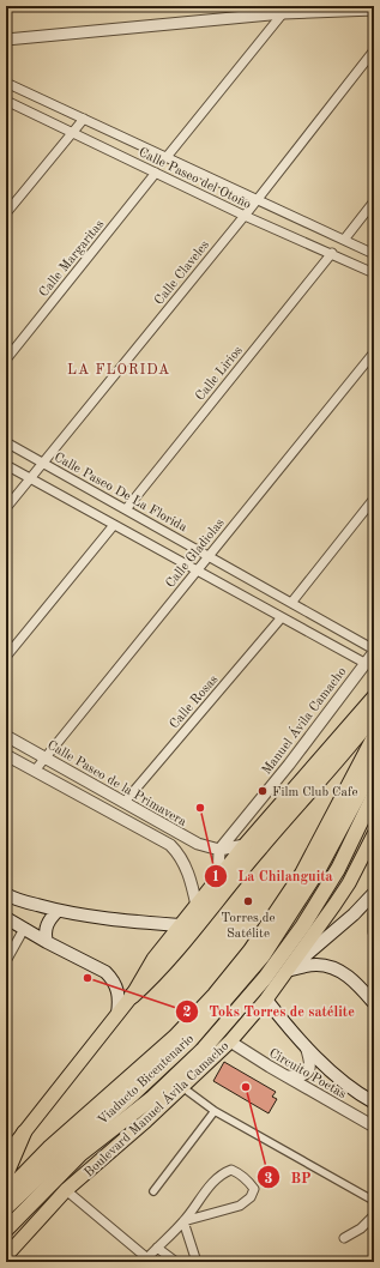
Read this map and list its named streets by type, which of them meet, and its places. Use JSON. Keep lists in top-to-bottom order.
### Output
{
  "streets": {
    "highway": ["Viaducto Bicentenario", "Boulevard Manuel Ávila Camacho"],
    "street": [
      "Calle Paseo del Otoño",
      "Calle Margaritas",
      "Calle Claveles",
      "Calle Lirios",
      "Calle Paseo De La Florida",
      "Calle Gladiolas",
      "Calle Rosas",
      "Manuel Ávila Camacho",
      "Calle Paseo de la Primavera",
      "Circuito Poetas"
    ]
  },
  "crossings": [
    ["Calle Paseo del Otoño", "Calle Margaritas"],
    ["Calle Paseo del Otoño", "Calle Claveles"],
    ["Calle Paseo del Otoño", "Calle Lirios"],
    ["Calle Claveles", "Calle Paseo De La Florida"],
    ["Calle Lirios", "Calle Paseo De La Florida"],
    ["Calle Paseo De La Florida", "Calle Gladiolas"],
    ["Calle Paseo De La Florida", "Manuel Ávila Camacho"],
    ["Calle Gladiolas", "Calle Paseo de la Primavera"],
    ["Calle Rosas", "Calle Paseo de la Primavera"],
    ["Manuel Ávila Camacho", "Calle Paseo de la Primavera"],
    ["Circuito Poetas", "Boulevard Manuel Ávila Camacho"]
  ],
  "districts": ["LA FLORIDA"],
  "places": [
    "Film Club Cafe",
    "La Chilanguita",
    "Torres de Satélite",
    "Toks Torres de satélite",
    "BP"
  ]
}
